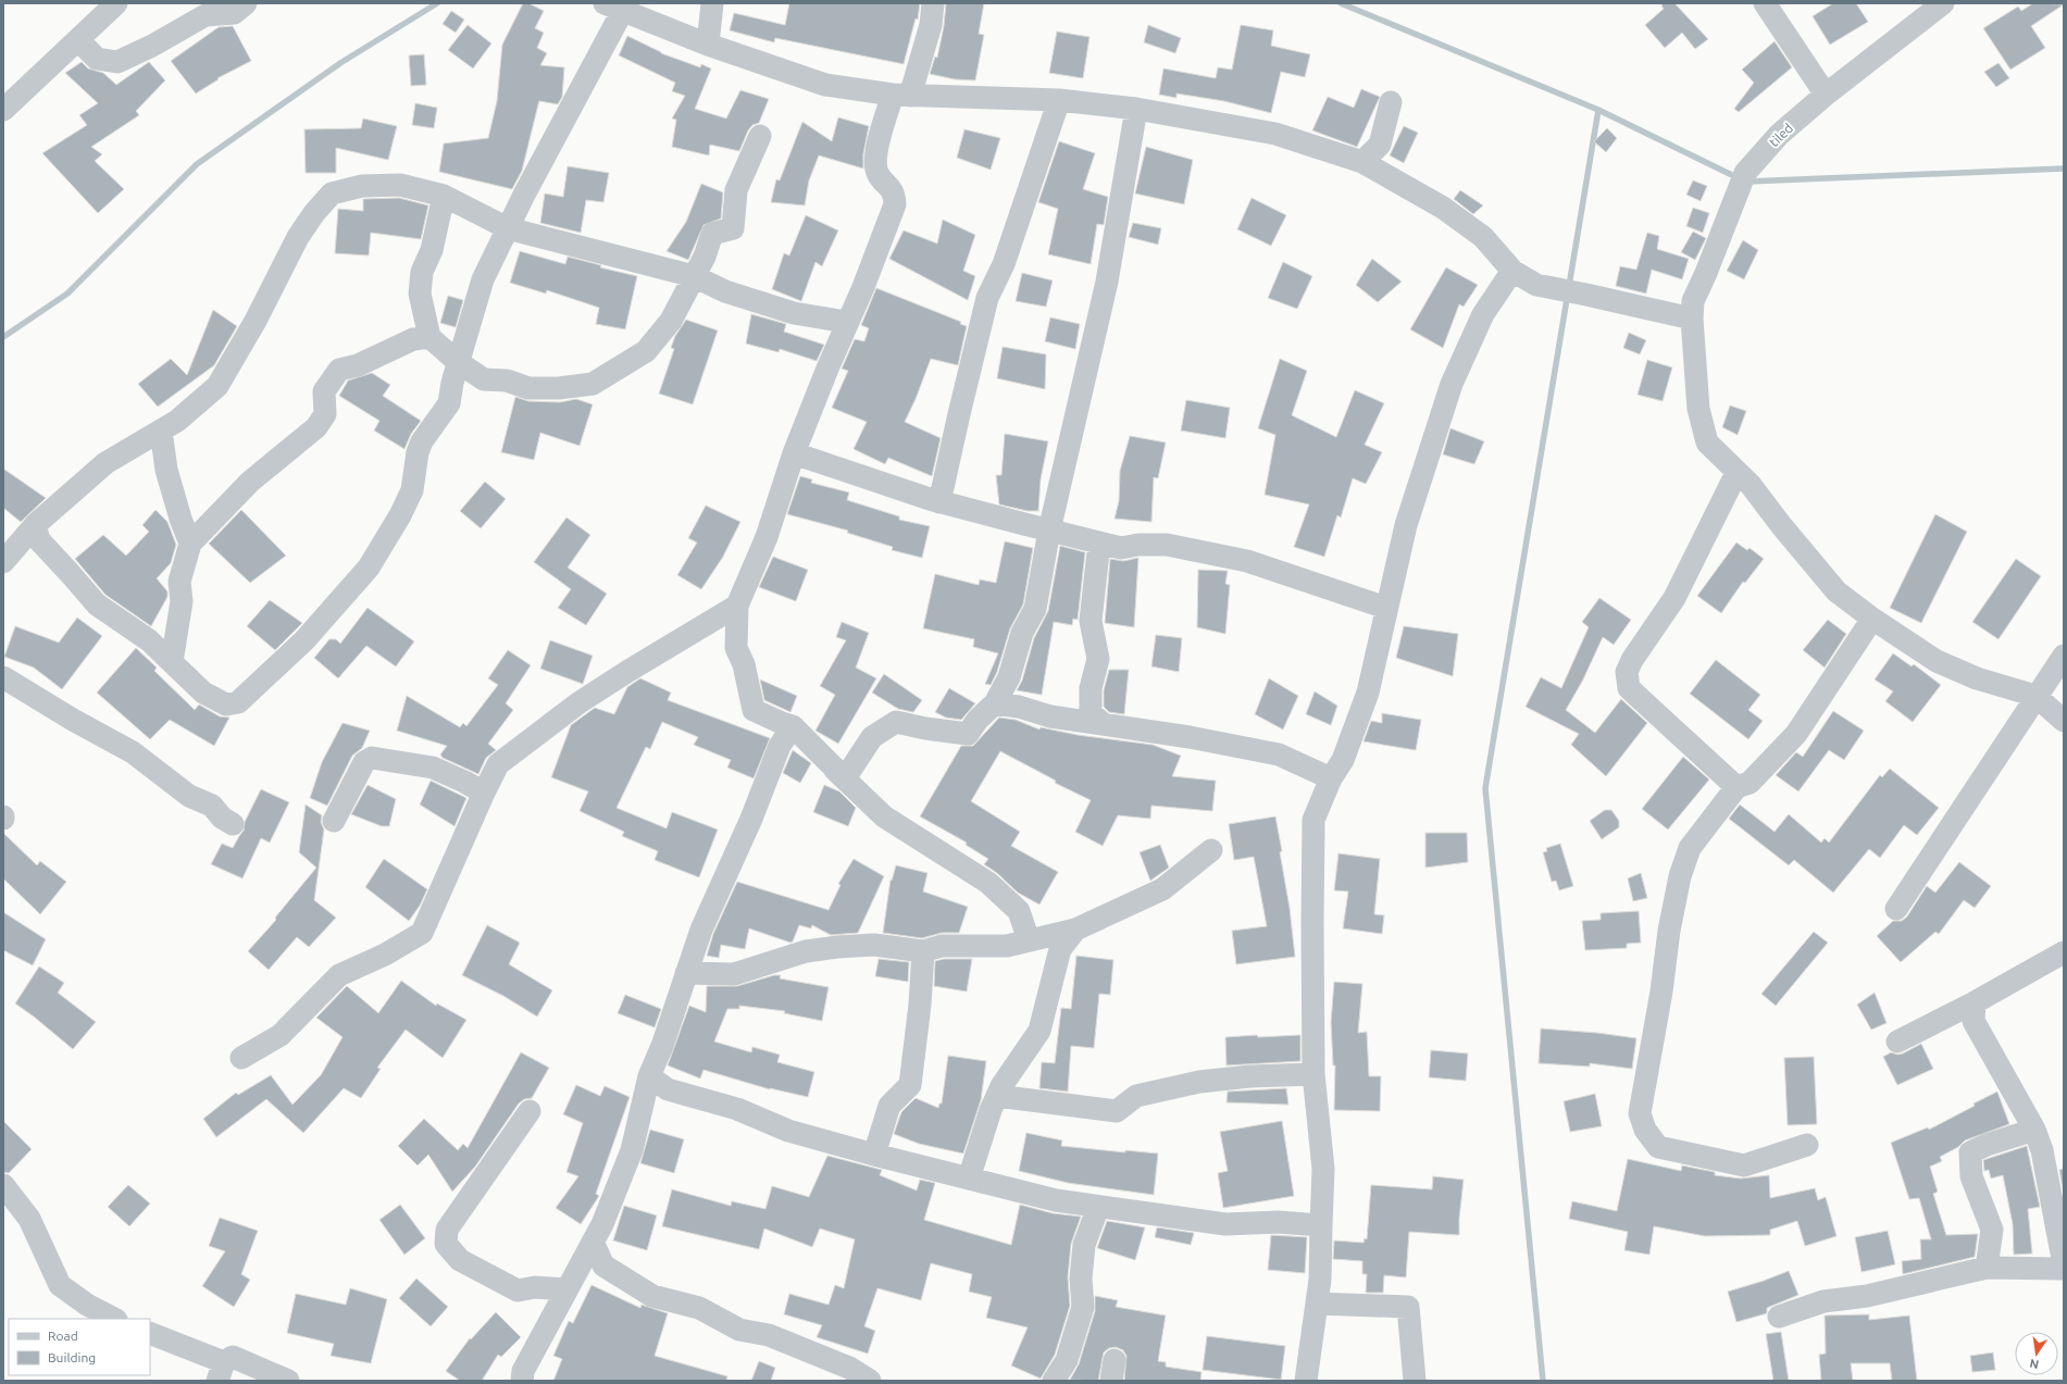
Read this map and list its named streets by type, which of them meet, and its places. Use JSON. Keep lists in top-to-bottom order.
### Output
{
  "streets": {
    "street": ["tiled"]
  },
  "legend": ["Road", "Building"],
  "north": "bottom"
}
